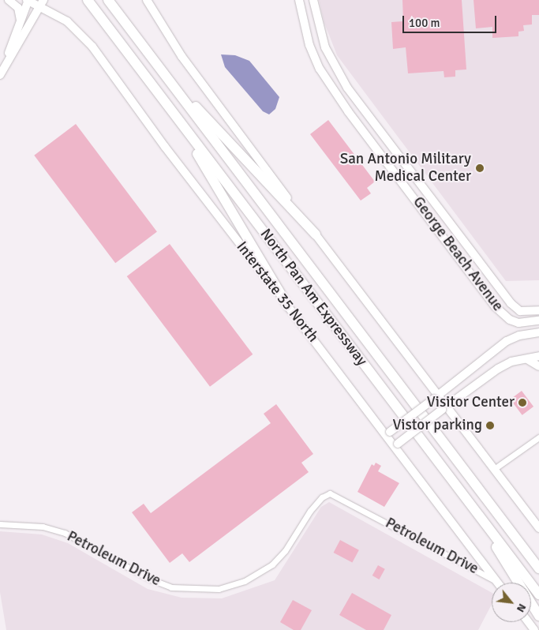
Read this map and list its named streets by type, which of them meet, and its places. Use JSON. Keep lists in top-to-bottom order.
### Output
{
  "streets": {
    "highway": ["North Pan Am Expressway"],
    "main road": ["George Beach Avenue", "Interstate 35 North"],
    "street": ["Petroleum Drive"]
  },
  "crossings": [
    ["Interstate 35 North", "Petroleum Drive"]
  ],
  "places": ["San Antonio Military Medical Center", "Visitor Center", "Vistor parking"],
  "scale_bar": "100 m",
  "north": "bottom right"
}
